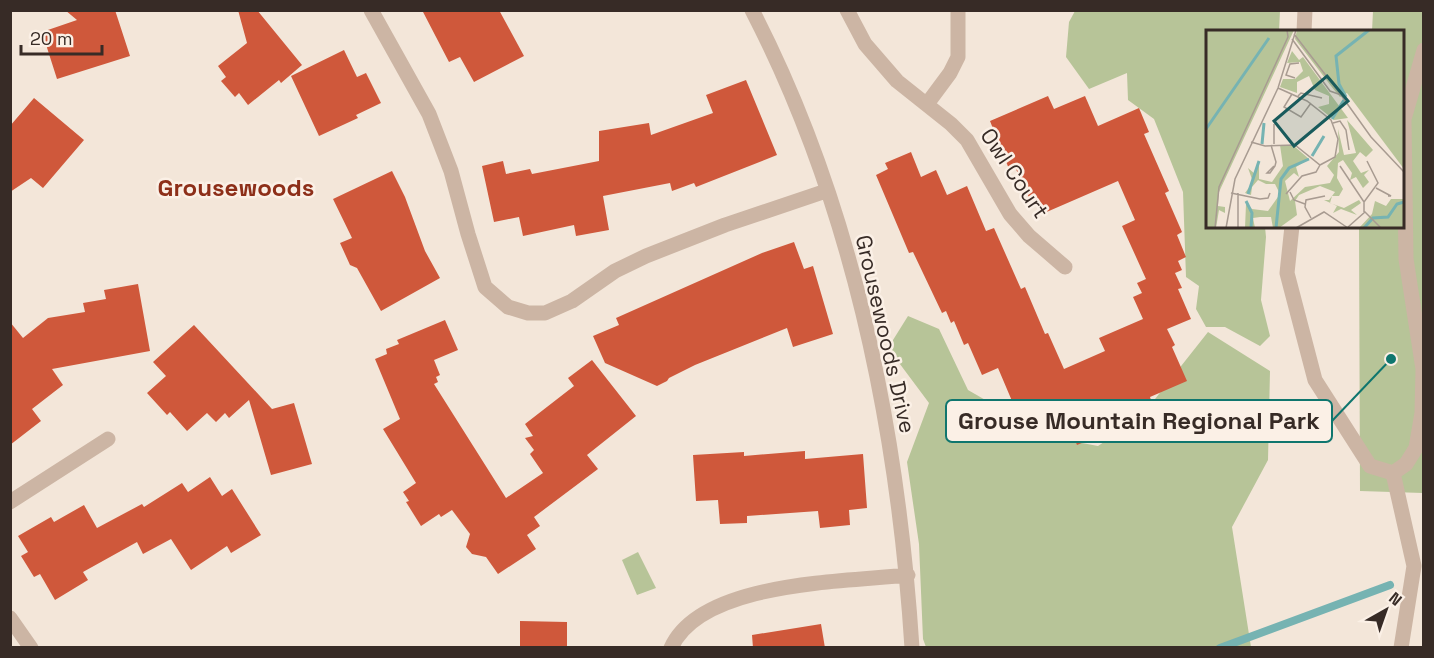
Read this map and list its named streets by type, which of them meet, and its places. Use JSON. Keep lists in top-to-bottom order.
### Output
{
  "streets": {
    "street": ["Owl Court", "Grousewoods Drive"]
  },
  "districts": ["Grousewoods"],
  "places": ["Grouse Mountain Regional Park"],
  "scale_bar": "20 m",
  "north": "top right"
}
